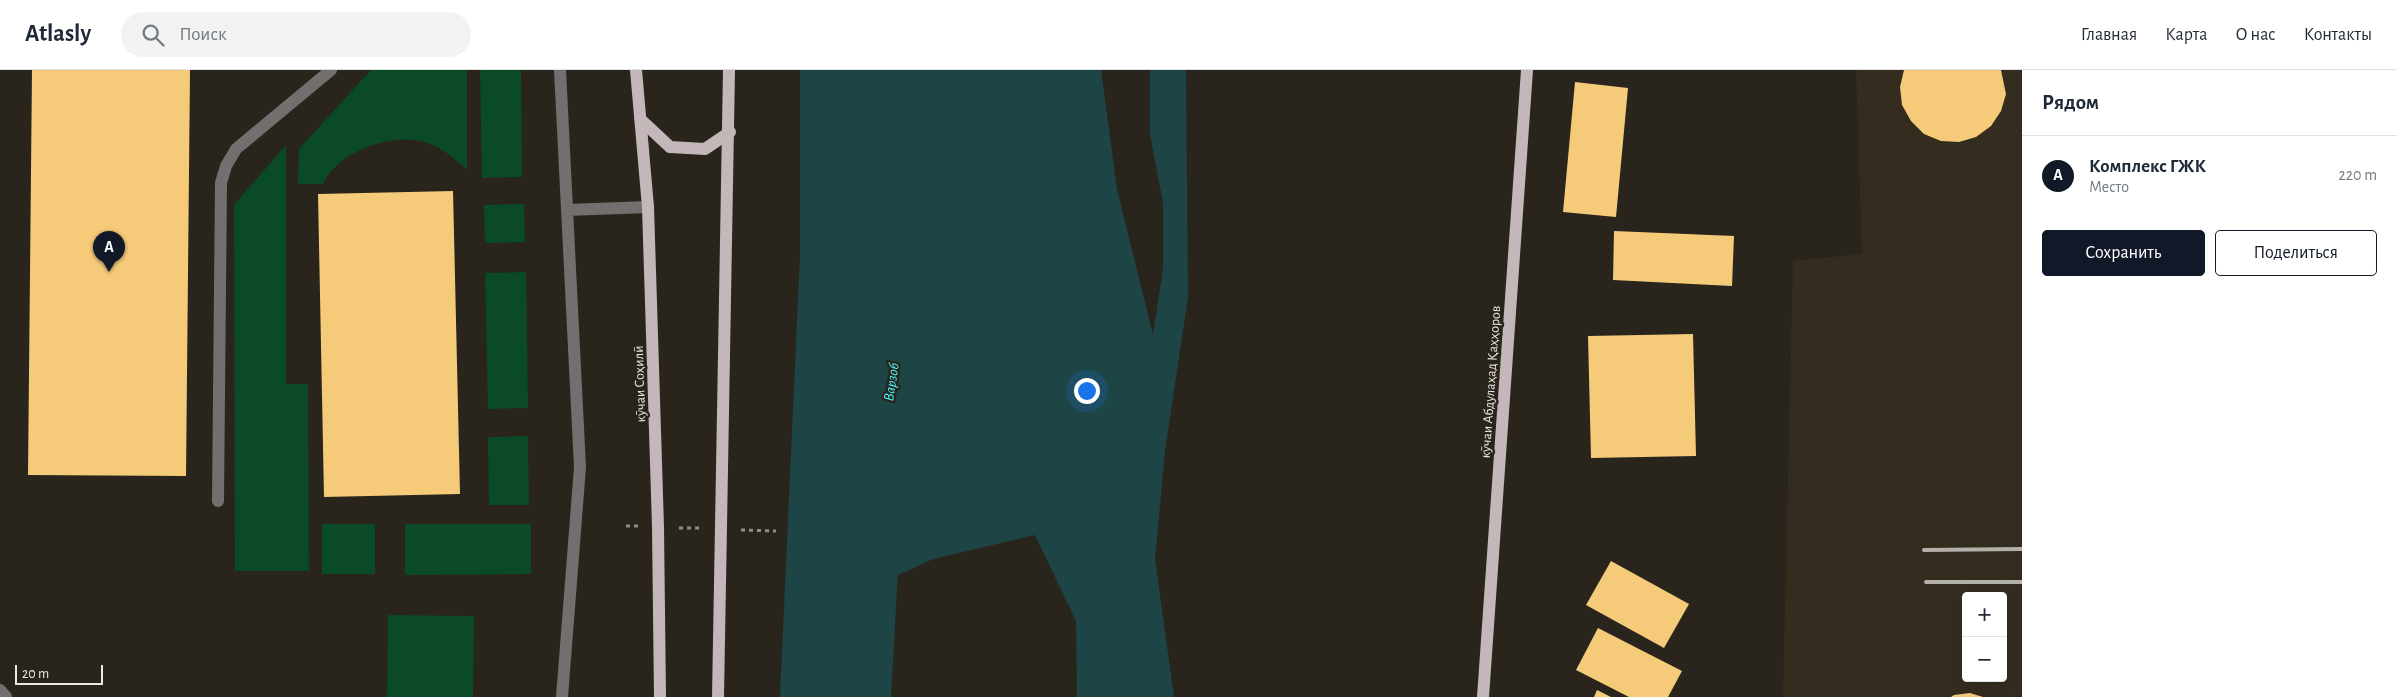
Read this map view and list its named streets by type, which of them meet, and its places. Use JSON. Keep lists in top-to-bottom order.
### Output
{
  "streets": {
    "main road": ["кӯчаи Абдулаҳад Қаҳҳоров", "кӯчаи Соҳилӣ"]
  },
  "water": ["Варзоб"],
  "scale_bar": "20 m",
  "page": {
    "header": "Atlasly",
    "search": "Поиск",
    "nav": [
      "Главная",
      "Карта",
      "О нас",
      "Контакты"
    ],
    "heading": "Рядом",
    "list": [
      {
        "mark": "A",
        "name": "Комплекс ГЖК",
        "note": "Место",
        "value": "220 m"
      }
    ],
    "buttons": ["Сохранить", "Поделиться"],
    "pins": "A",
    "map_buttons": ["+", "−"],
    "scale": "20 m"
  }
}
